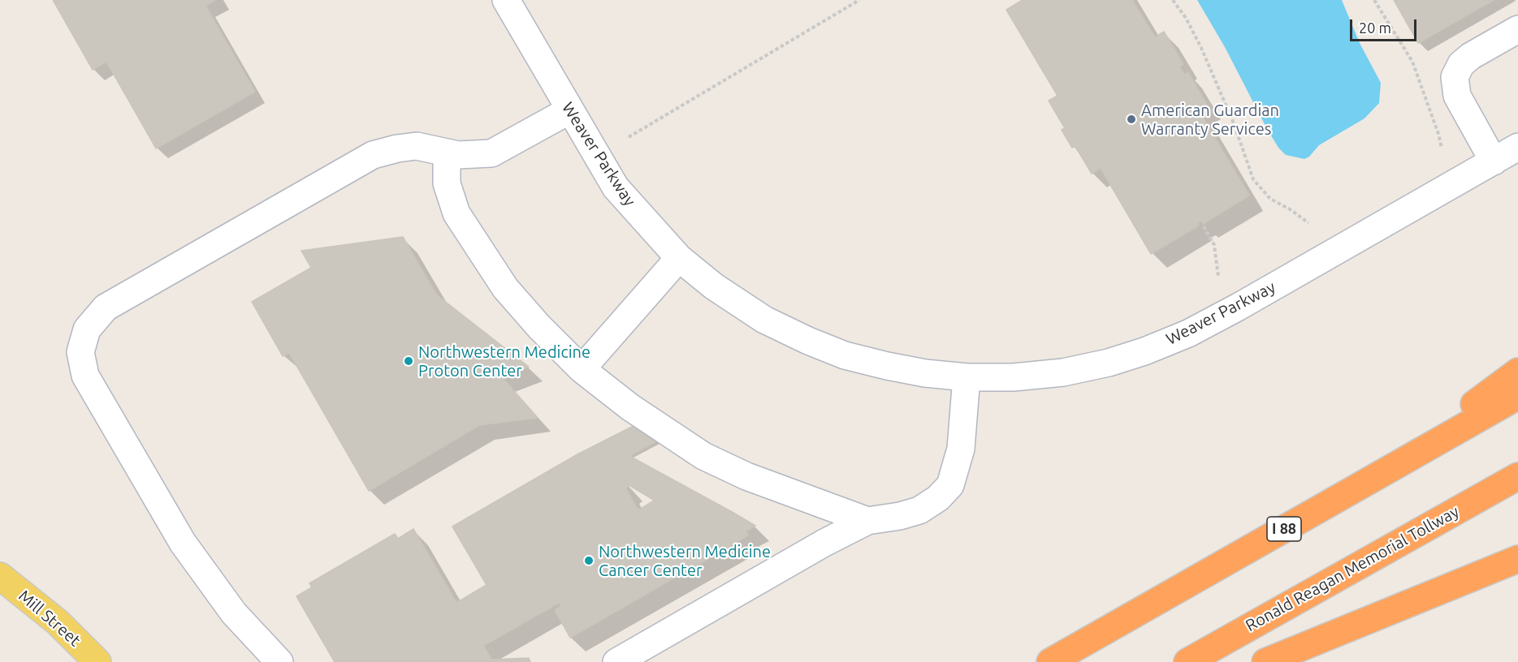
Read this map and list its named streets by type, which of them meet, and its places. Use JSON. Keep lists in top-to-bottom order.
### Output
{
  "streets": {
    "highway": ["I 88", "Ronald Reagan Memorial Tollway"],
    "main road": ["Mill Street"],
    "street": ["Weaver Parkway"]
  },
  "places": ["American Guardian Warranty Services", "Northwestern Medicine Proton Center", "Northwestern Medicine Cancer Center"],
  "scale_bar": "20 m"
}
